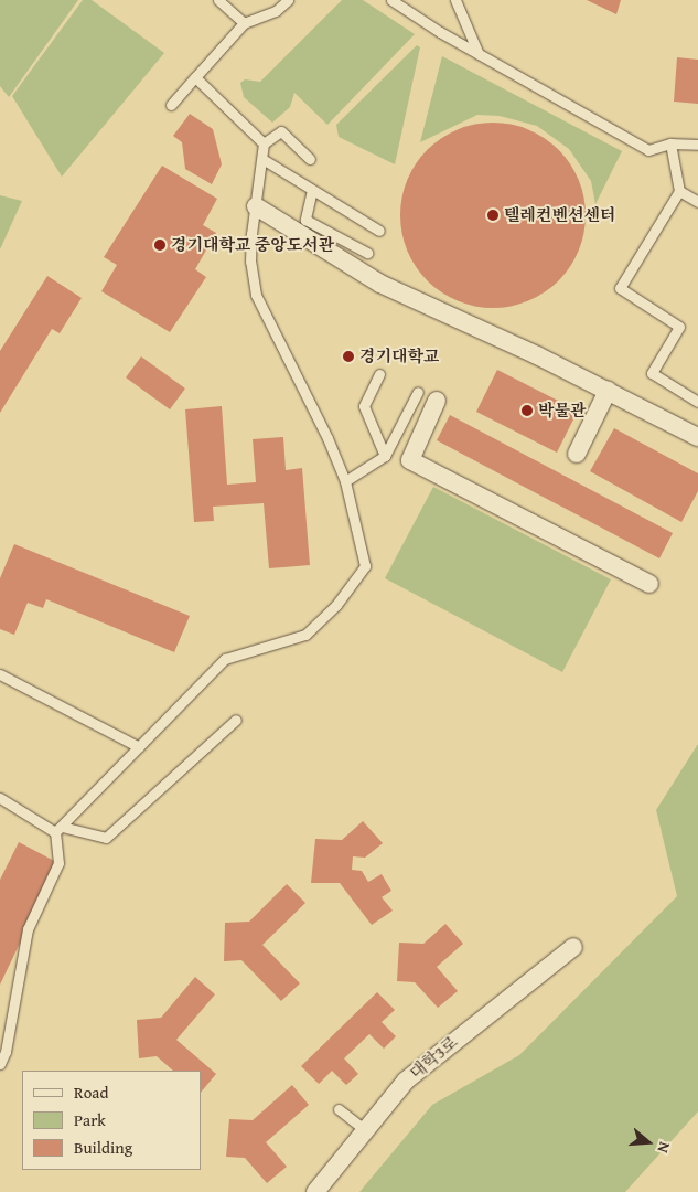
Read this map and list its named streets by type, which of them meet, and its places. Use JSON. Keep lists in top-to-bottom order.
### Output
{
  "streets": {
    "street": ["대학3로"]
  },
  "places": [
    "텔레컨벤션센터",
    "경기대학교 중앙도서관",
    "경기대학교",
    "박물관"
  ],
  "legend": ["Road", "Park", "Building"],
  "north": "right"
}
